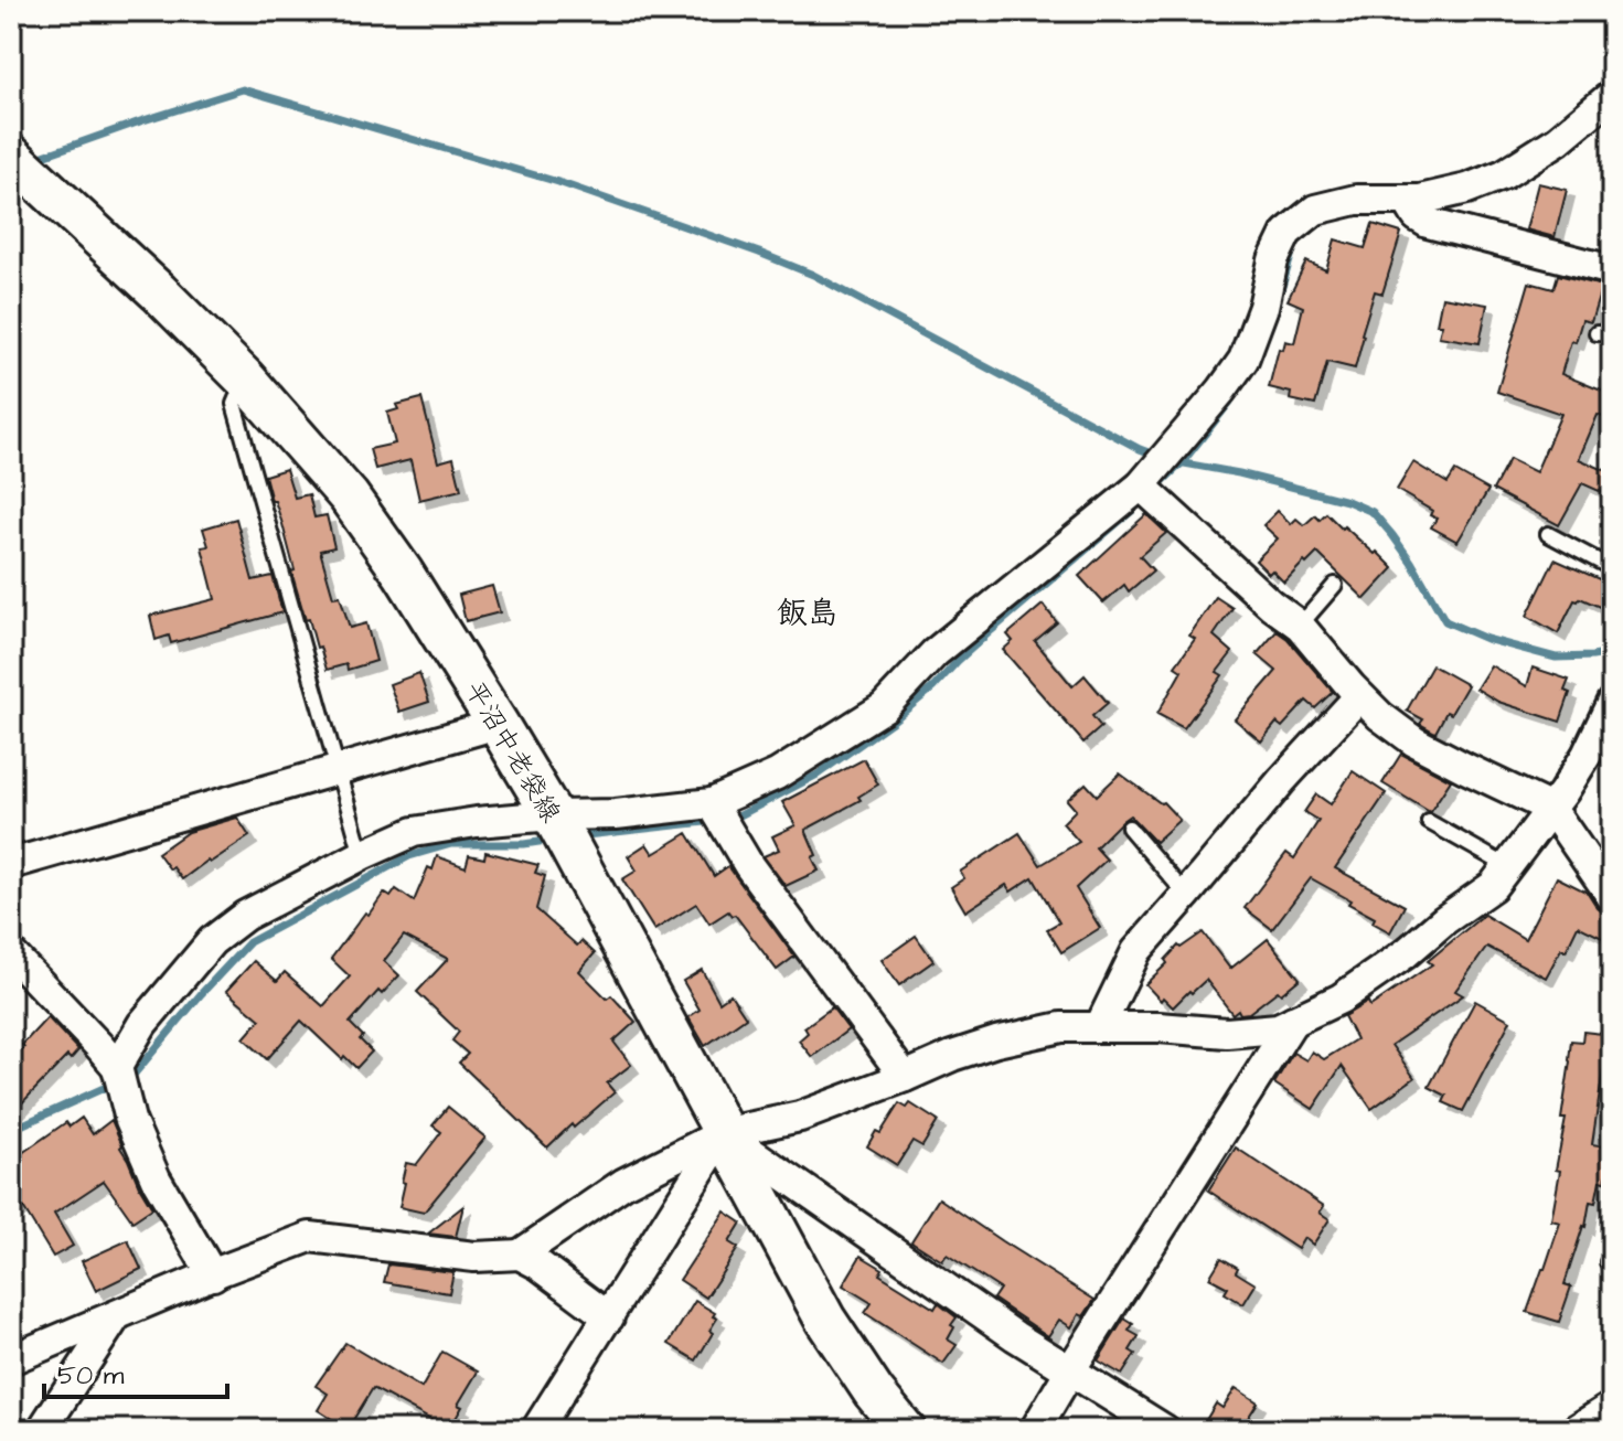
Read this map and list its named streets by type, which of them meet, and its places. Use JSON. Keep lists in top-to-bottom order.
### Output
{
  "streets": {
    "main road": ["平沼中老袋線"]
  },
  "districts": ["飯島"],
  "scale_bar": "50 m"
}
